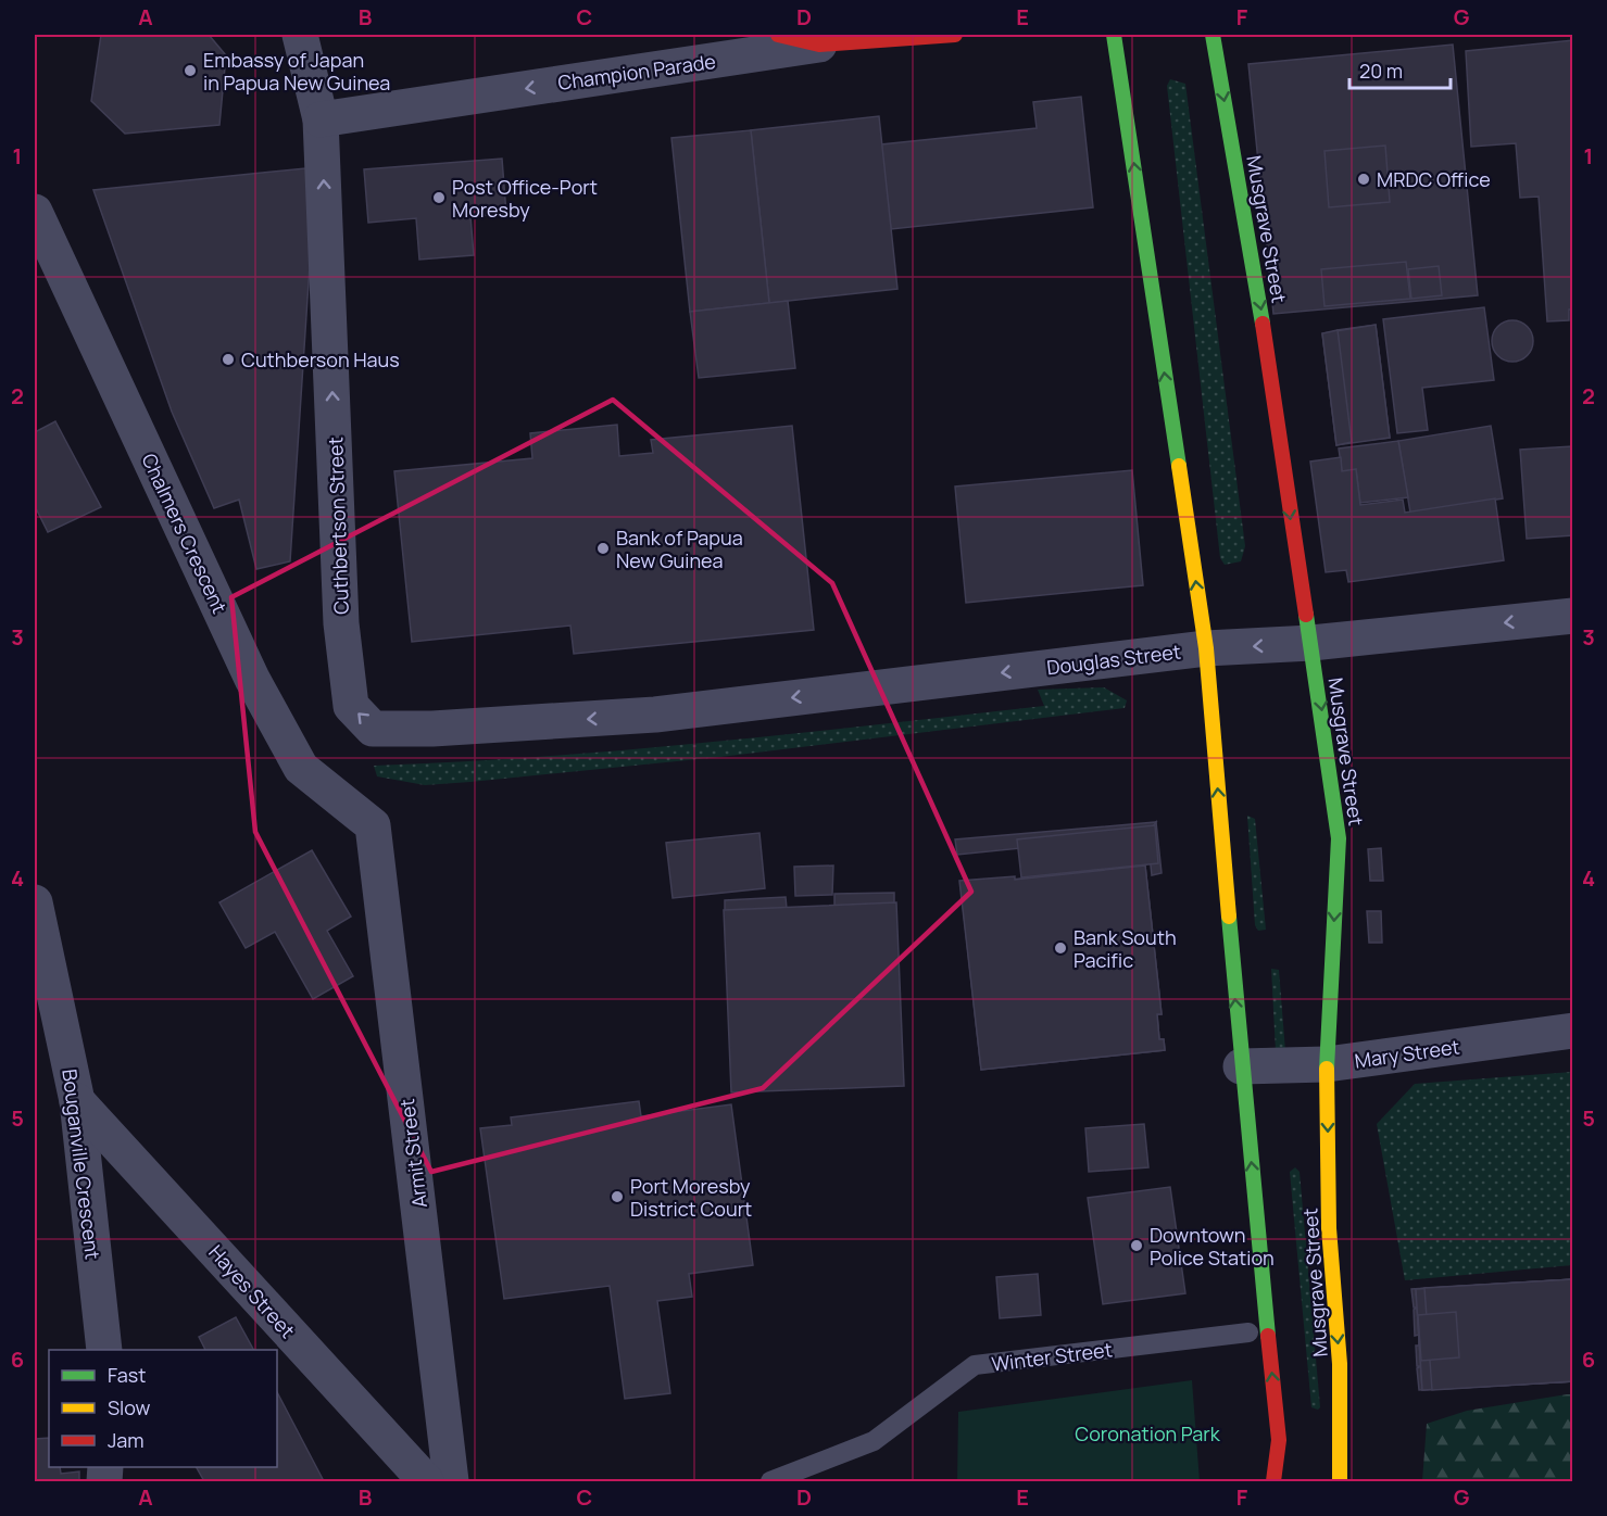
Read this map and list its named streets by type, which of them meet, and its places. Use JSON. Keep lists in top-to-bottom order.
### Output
{
  "streets": {
    "street": [
      "Champion Parade",
      "Musgrave Street",
      "Cuthbertson Street",
      "Chalmers Crescent",
      "Douglas Street",
      "Mary Street",
      "Armit Street",
      "Bouganville Crescent",
      "Hayes Street"
    ],
    "lane": ["Winter Street"]
  },
  "crossings": [
    ["Champion Parade", "Cuthbertson Street"],
    ["Musgrave Street", "Douglas Street"],
    ["Musgrave Street", "Mary Street"],
    ["Cuthbertson Street", "Douglas Street"],
    ["Chalmers Crescent", "Armit Street"],
    ["Bouganville Crescent", "Hayes Street"]
  ],
  "one_way": ["Champion Parade", "Douglas Street"],
  "parks": ["Coronation Park"],
  "places": [
    "Embassy of Japan in Papua New Guinea",
    "MRDC Office",
    "Post Office-Port Moresby",
    "Cuthberson Haus",
    "Bank of Papua New Guinea",
    "Bank South Pacific",
    "Port Moresby District Court",
    "Downtown Police Station"
  ],
  "legend": ["Fast", "Slow", "Jam"],
  "scale_bar": "20 m",
  "grid": {
    "columns": [
      "A",
      "B",
      "C",
      "D",
      "E",
      "F",
      "G"
    ],
    "rows": [
      "1",
      "2",
      "3",
      "4",
      "5",
      "6"
    ]
  }
}
